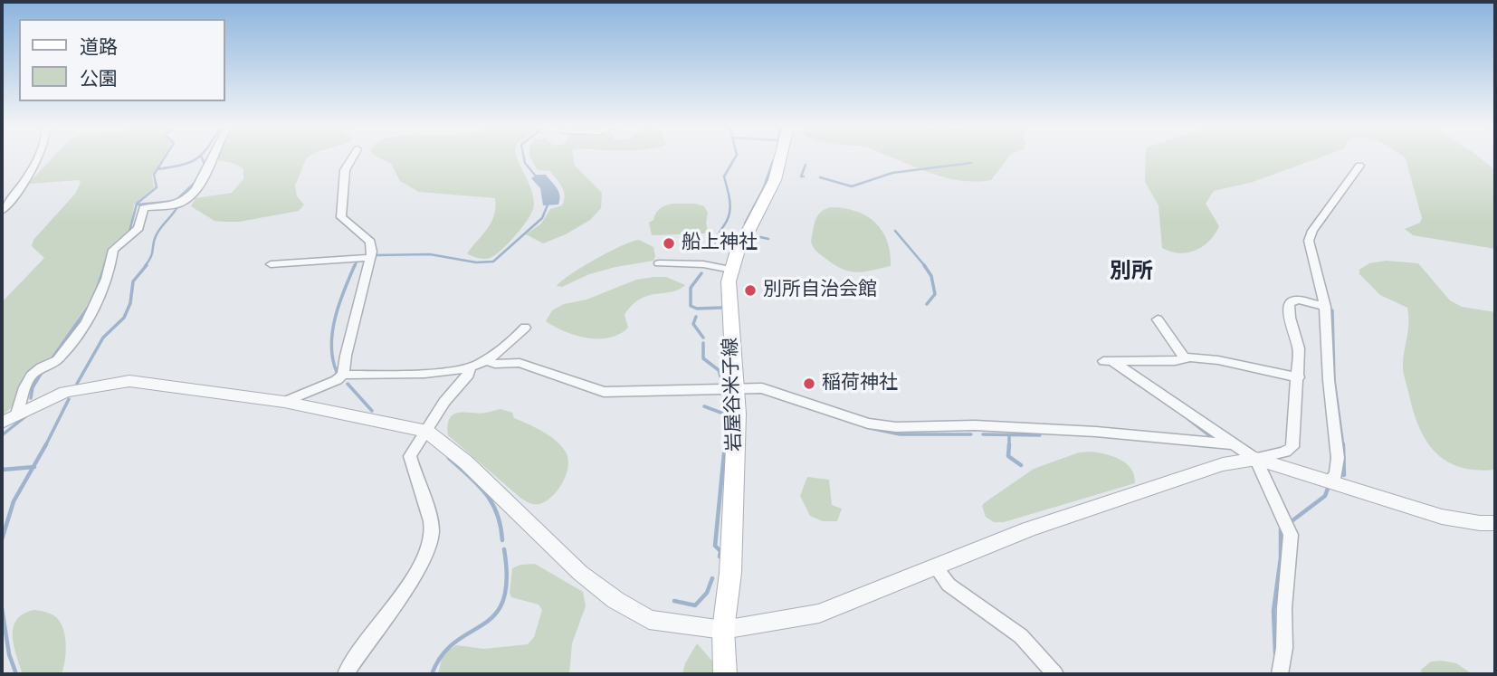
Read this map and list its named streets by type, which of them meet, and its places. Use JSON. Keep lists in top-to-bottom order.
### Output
{
  "streets": {
    "main road": ["岩屋谷米子線"]
  },
  "districts": ["別所"],
  "places": ["船上神社", "別所自治会館", "稲荷神社"],
  "legend": ["道路", "公園"]
}
